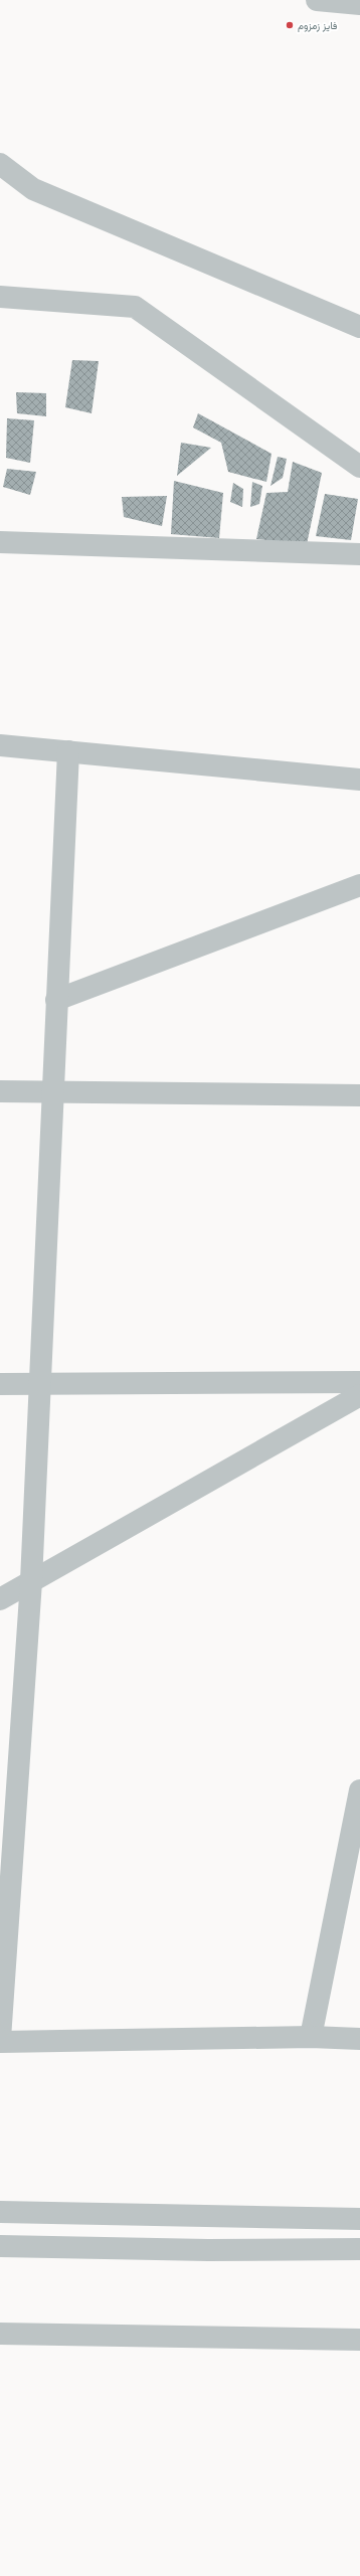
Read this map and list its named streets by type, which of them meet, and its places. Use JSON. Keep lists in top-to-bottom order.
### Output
{
  "places": ["فايز زمزوم"]
}
